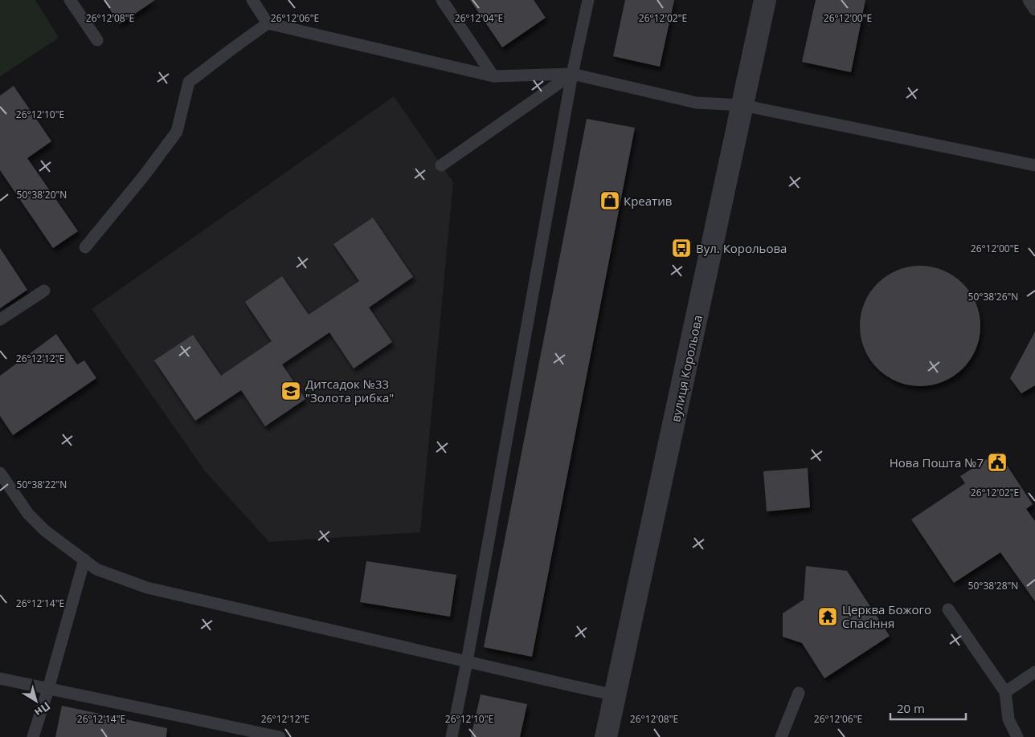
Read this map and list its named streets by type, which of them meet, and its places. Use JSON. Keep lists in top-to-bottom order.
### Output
{
  "streets": {
    "street": ["вулиця Корольова"]
  },
  "places": {
    "shop": ["Креатив"],
    "bus stop": ["Вул. Корольова"],
    "school or university": ["Дитсадок №33 \"Золота рибка\""],
    "public building": ["Нова Пошта №7"],
    "temple": ["Церква Божого Спасіння"]
  },
  "scale_bar": "20 m",
  "north": "bottom right",
  "coordinates": [
    "26°12'06\"E",
    "26°12'04\"E",
    "26°12'02\"E",
    "26°12'08\"E",
    "26°12'00\"E",
    "26°12'10\"E",
    "50°38'20\"N",
    "50°38'26\"N",
    "26°12'12\"E",
    "50°38'22\"N",
    "50°38'28\"N",
    "26°12'14\"E"
  ]
}
